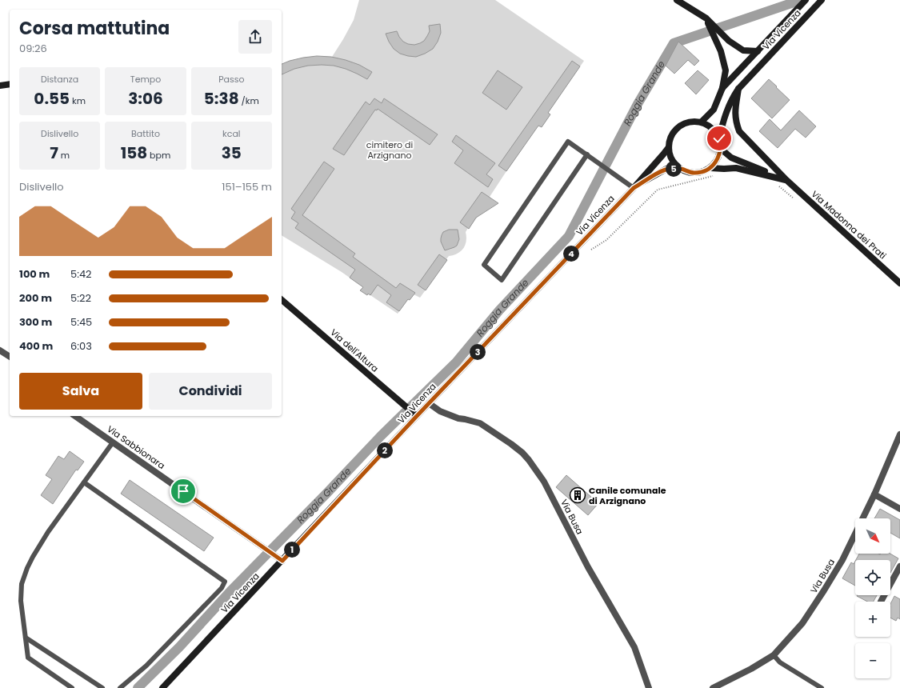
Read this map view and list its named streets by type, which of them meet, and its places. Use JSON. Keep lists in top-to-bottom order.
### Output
{
  "streets": {
    "main road": ["Via Vicenza", "Via Madonna dei Prati", "Via dell'Altura"],
    "street": ["Via Sabbionara", "Via Busa"]
  },
  "crossings": [
    ["Via Vicenza", "Via Madonna dei Prati"],
    ["Via Vicenza", "Via dell'Altura"],
    ["Via Vicenza", "Via Sabbionara"],
    ["Via Vicenza", "Via Busa"]
  ],
  "water": ["Roggia Grande"],
  "parks": ["cimitero di Arzignano"],
  "places": {
    "building": ["Canile comunale di Arzignano"]
  },
  "north": "bottom right",
  "page": {
    "heading": ["Corsa mattutina", "09:26"],
    "stats": [
      ["Distanza", "0.55 km"],
      ["Tempo", "3:06"],
      ["Passo", "5:38 /km"],
      ["Dislivello", "7 m"],
      ["Battito", "158 bpm"],
      ["kcal", "35"]
    ],
    "pins": [
      "5",
      "4",
      "3",
      "2",
      "1"
    ],
    "chart": ["Dislivello", "151–155 m"],
    "list": [
      {
        "name": "100 m",
        "note": "5:42"
      },
      {
        "name": "200 m",
        "note": "5:22"
      },
      {
        "name": "300 m",
        "note": "5:45"
      },
      {
        "name": "400 m",
        "note": "6:03"
      }
    ],
    "buttons": ["Salva", "Condividi"],
    "map_buttons": ["+", "−"]
  }
}
